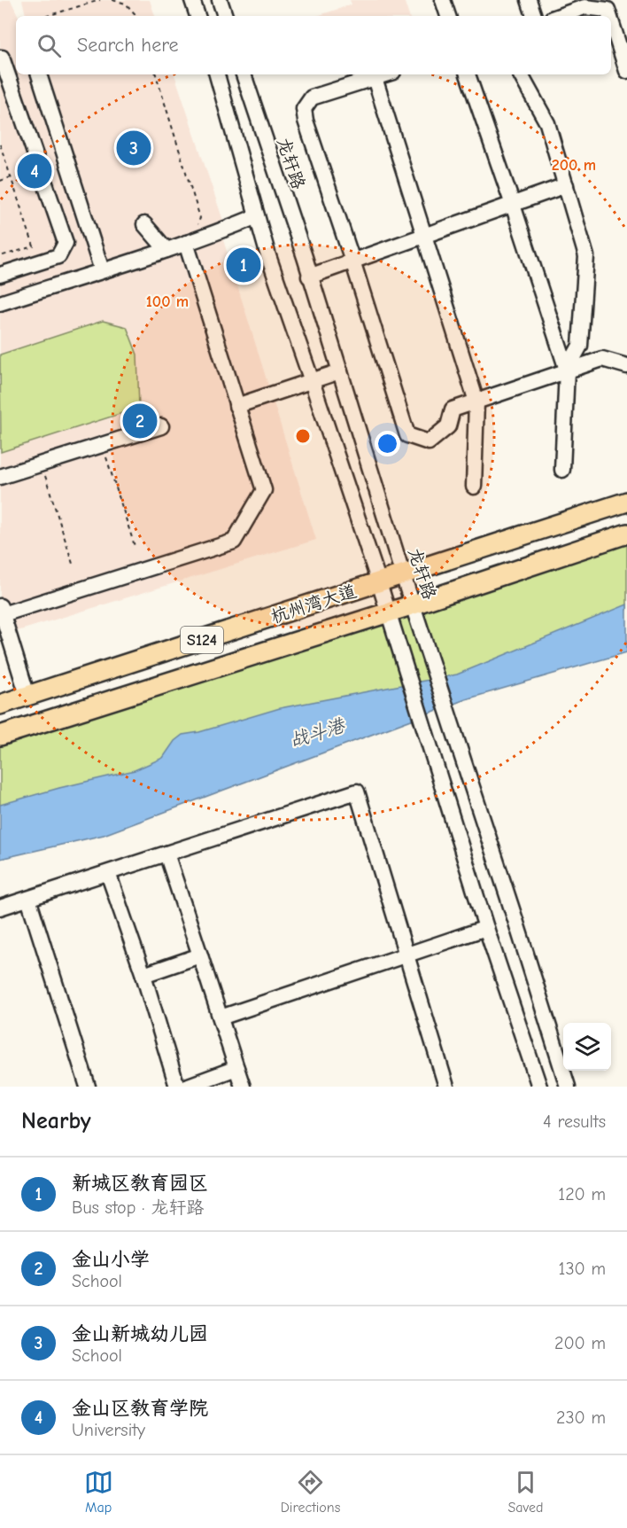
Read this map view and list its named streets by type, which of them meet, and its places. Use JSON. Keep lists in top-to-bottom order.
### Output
{
  "streets": {
    "main road": ["杭州湾大道", "S124"],
    "street": ["龙轩路"]
  },
  "crossings": [
    ["龙轩路", "杭州湾大道"]
  ],
  "water": ["战斗港"],
  "page": {
    "search": "Search here",
    "pins": [
      "3",
      "4",
      "1",
      "2"
    ],
    "heading": ["Nearby", "4 results"],
    "list": [
      {
        "mark": "1",
        "name": "新城区教育园区",
        "note": "Bus stop · 龙轩路",
        "value": "120 m"
      },
      {
        "mark": "2",
        "name": "金山小学",
        "note": "School",
        "value": "130 m"
      },
      {
        "mark": "3",
        "name": "金山新城幼儿园",
        "note": "School",
        "value": "200 m"
      },
      {
        "mark": "4",
        "name": "金山区教育学院",
        "note": "University",
        "value": "230 m"
      }
    ],
    "nav": ["Map", "Directions", "Saved"]
  },
  "rings": ["200 m", "100 m"]
}
